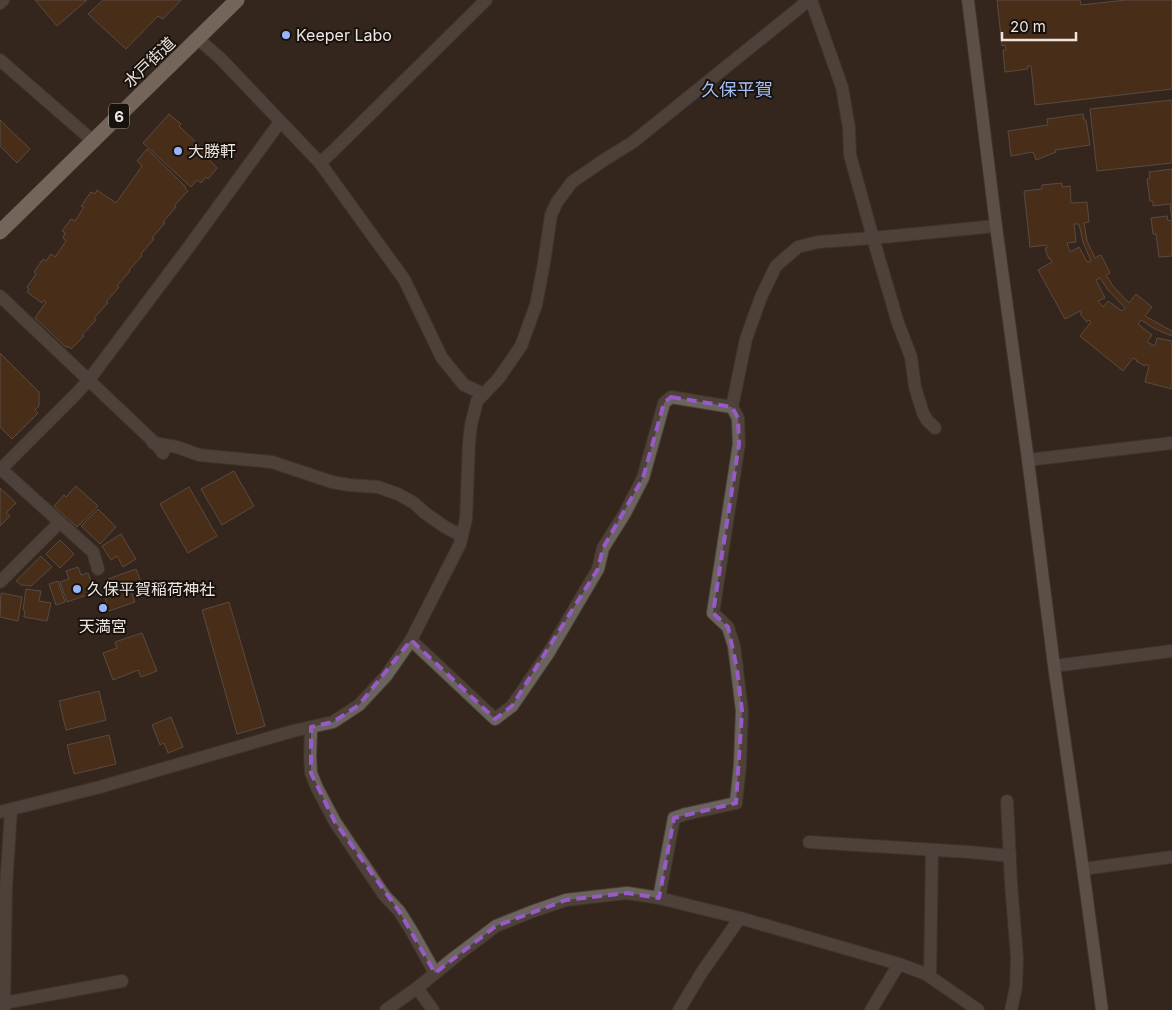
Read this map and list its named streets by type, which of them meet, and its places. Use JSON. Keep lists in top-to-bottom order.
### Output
{
  "streets": {
    "highway": ["水戸街道", "6"]
  },
  "districts": ["久保平賀"],
  "places": [
    "Keeper Labo",
    "大勝軒",
    "久保平賀稲荷神社",
    "天満宮"
  ],
  "scale_bar": "20 m"
}
